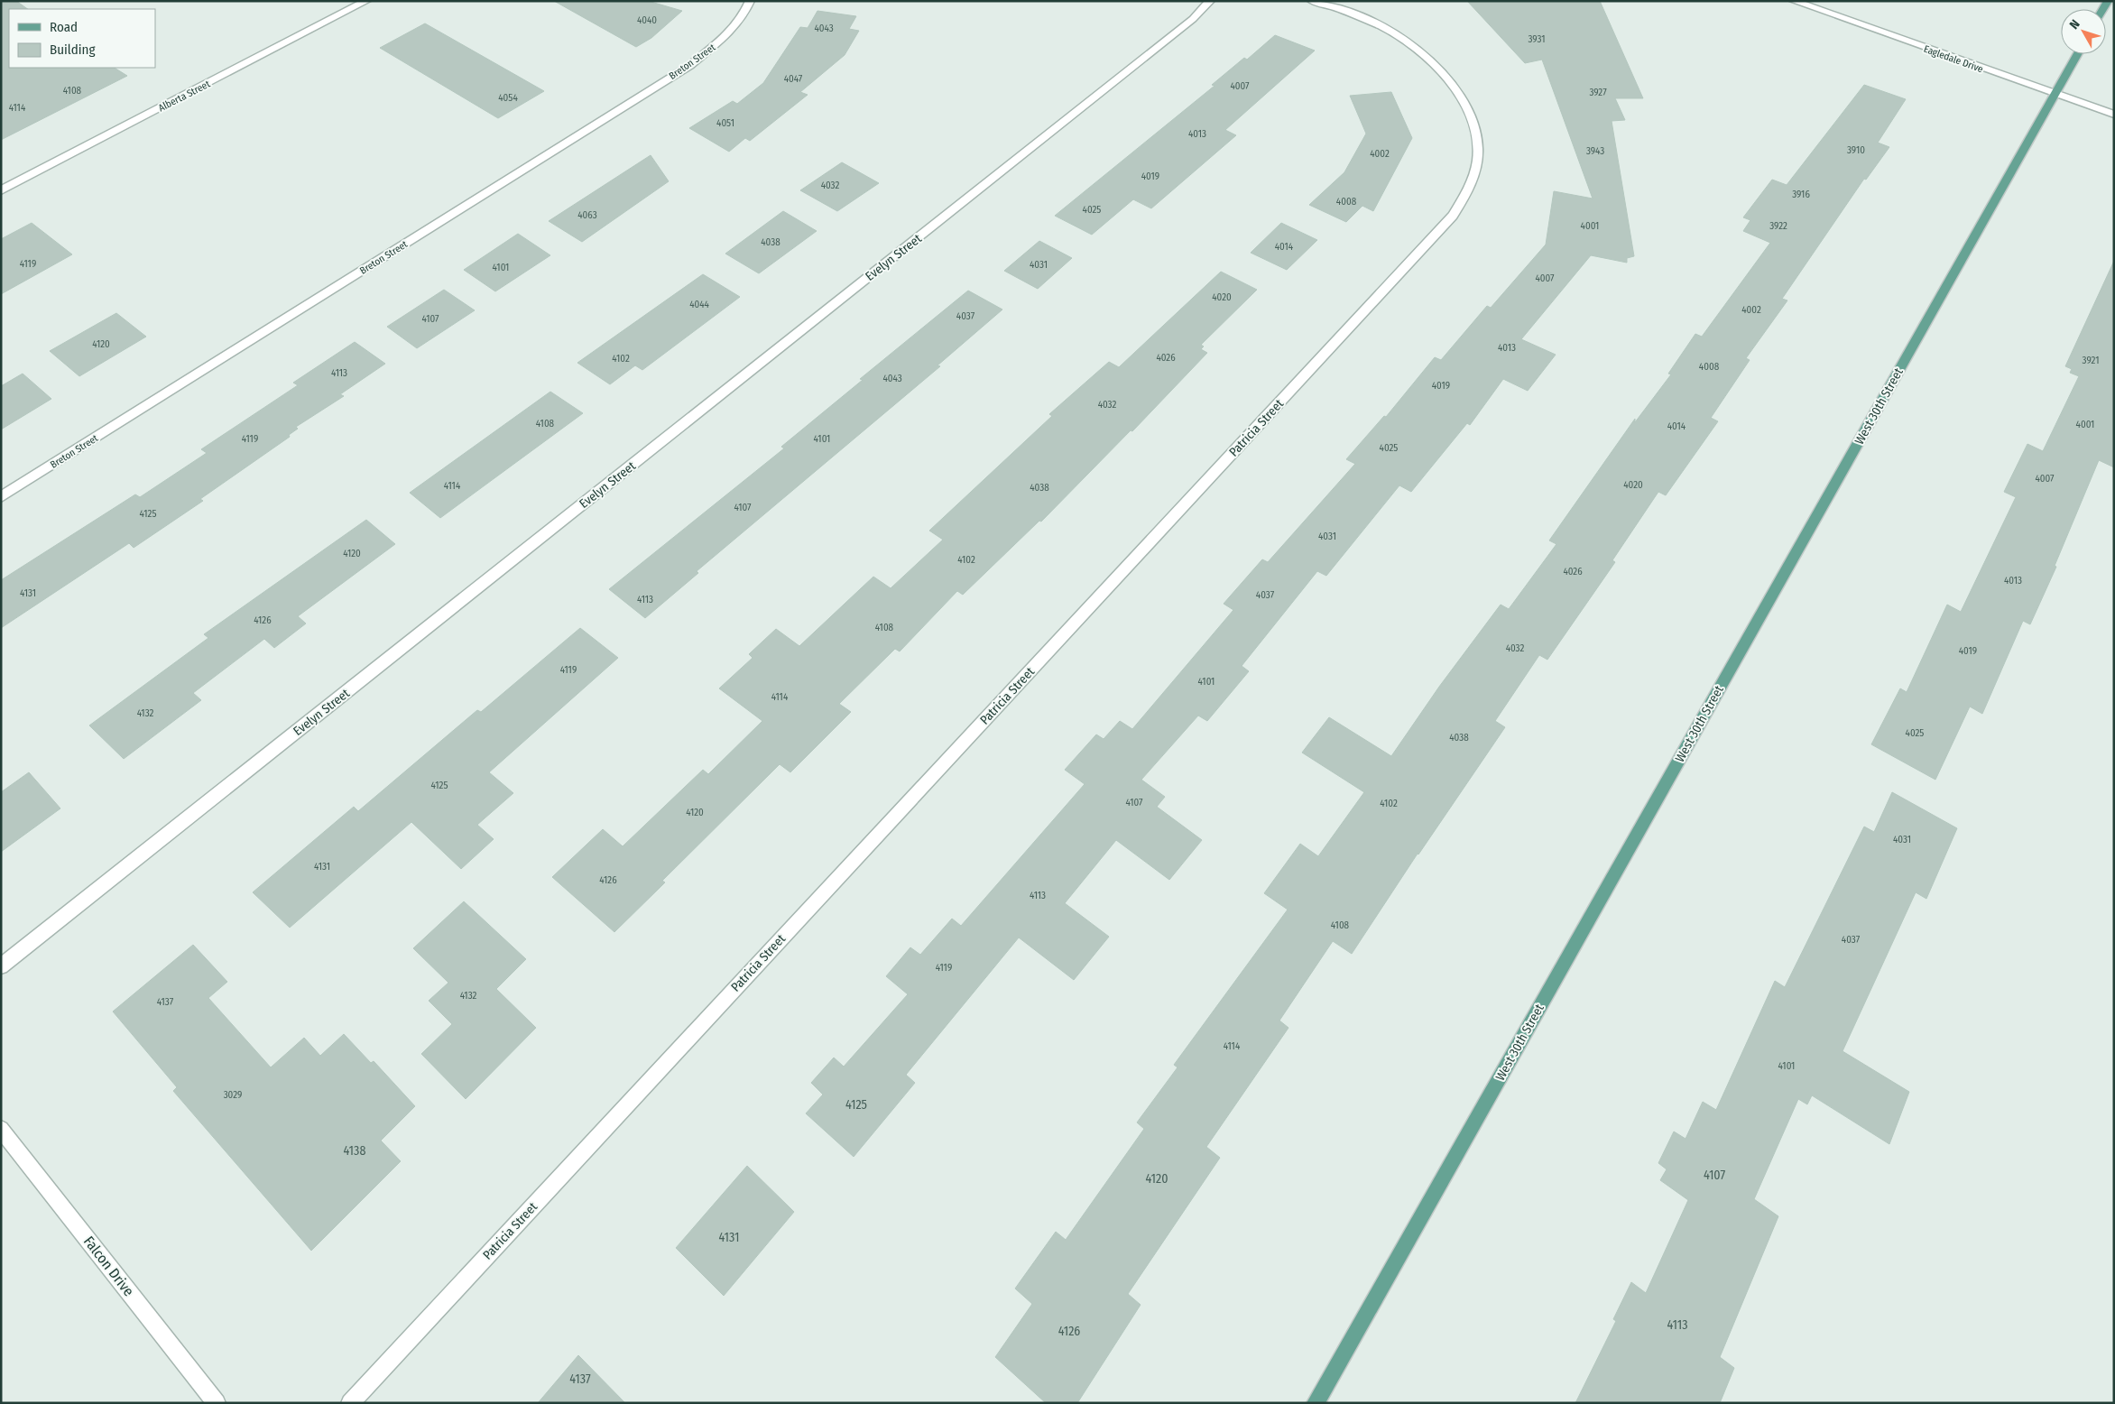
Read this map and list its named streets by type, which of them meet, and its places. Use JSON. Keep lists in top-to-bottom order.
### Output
{
  "streets": {
    "main road": ["West 30th Street"],
    "street": [
      "Eagledale Drive",
      "Breton Street",
      "Alberta Street",
      "Evelyn Street",
      "Patricia Street",
      "Falcon Drive"
    ]
  },
  "crossings": [
    ["Eagledale Drive", "West 30th Street"]
  ],
  "house_numbers": [
    "4040",
    "4043",
    "3931",
    "4047",
    "4007",
    "4108",
    "3927",
    "4054",
    "4114",
    "4051",
    "4013",
    "3910",
    "3943",
    "4002",
    "4019",
    "4032",
    "3916",
    "4008",
    "4025",
    "4063",
    "4001",
    "3922",
    "4038",
    "4014",
    "4119",
    "4031",
    "4101",
    "4007",
    "4020",
    "4044",
    "4002",
    "4037",
    "4107",
    "4120",
    "4013",
    "4026",
    "4102",
    "3921",
    "4008",
    "4113",
    "4043",
    "4019",
    "4032",
    "4108",
    "4001",
    "4014",
    "4119",
    "4101",
    "4025",
    "4007",
    "4020",
    "4114",
    "4038",
    "4107",
    "4125",
    "4031",
    "4120",
    "4102",
    "4026",
    "4013",
    "4131",
    "4037",
    "4113",
    "4126",
    "4108",
    "4032",
    "4019",
    "4119",
    "4101",
    "4114",
    "4132",
    "4025",
    "4038",
    "4125",
    "4107",
    "4102",
    "4120",
    "4031",
    "4131",
    "4126",
    "4113",
    "4108",
    "4037",
    "4119",
    "4132",
    "4137",
    "4114",
    "4101",
    "3029",
    "4125",
    "4138",
    "4107",
    "4120",
    "4131",
    "4113",
    "4126",
    "4137"
  ],
  "legend": ["Road", "Building"],
  "north": "top left"
}
